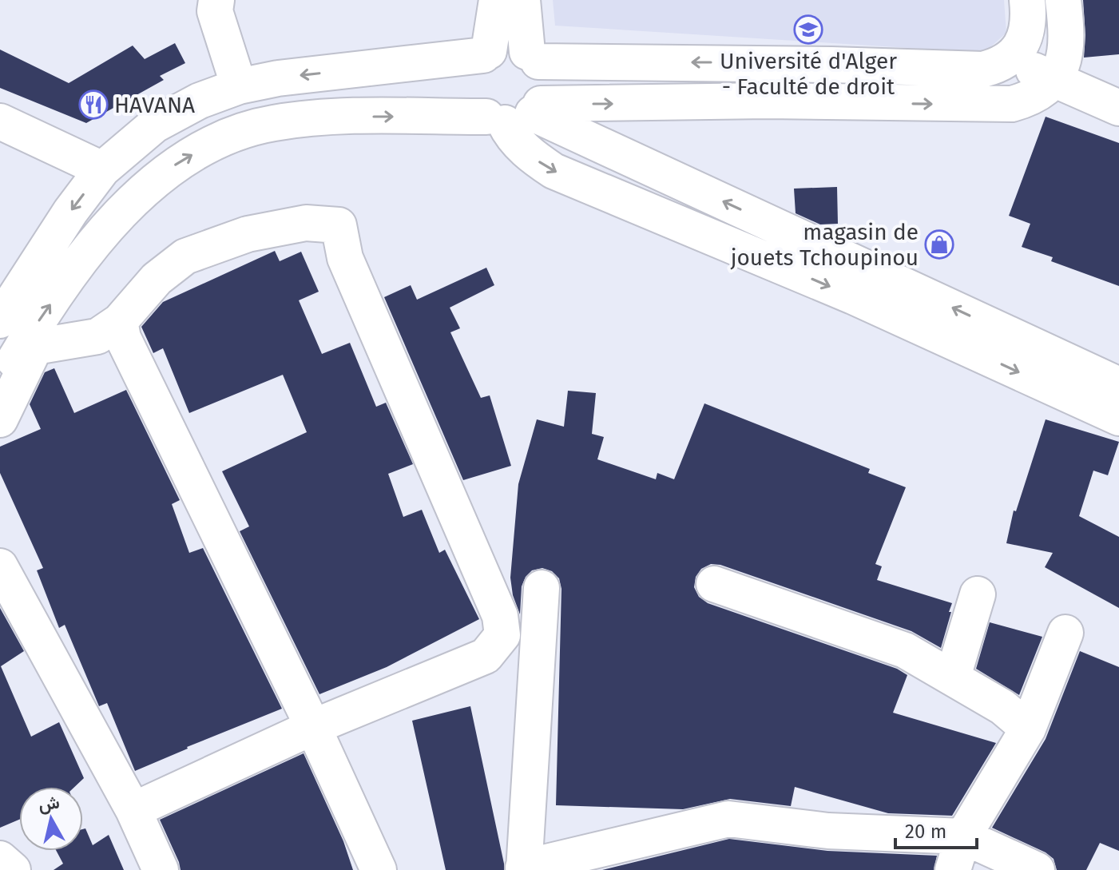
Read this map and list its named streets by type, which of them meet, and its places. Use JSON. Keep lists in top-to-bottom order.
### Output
{
  "places": {
    "school or university": ["Université d'Alger - Faculté de droit"],
    "restaurant": ["HAVANA"],
    "shop": ["magasin de jouets Tchoupinou"]
  },
  "scale_bar": "20 m",
  "north": "top"
}
